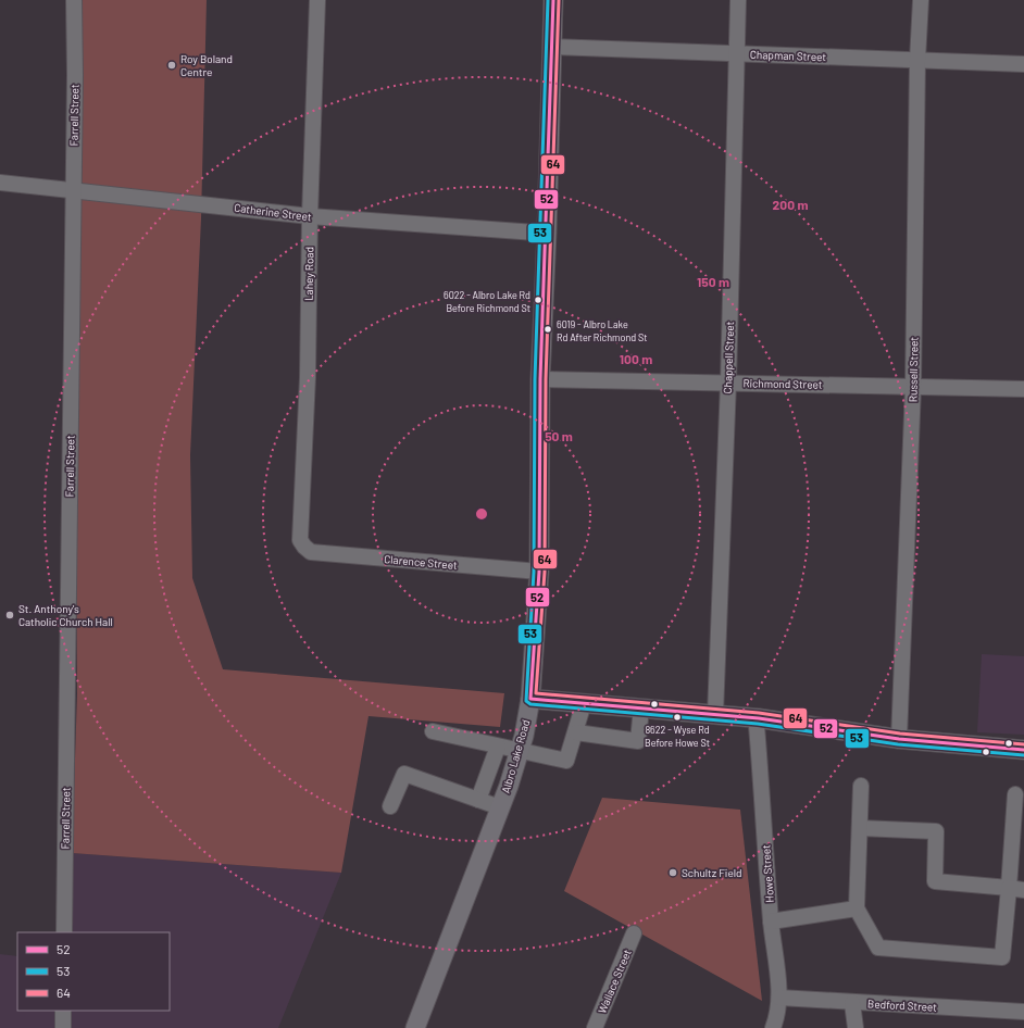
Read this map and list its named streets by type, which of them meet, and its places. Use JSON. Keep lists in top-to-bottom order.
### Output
{
  "streets": {
    "main road": ["Albro Lake Road"],
    "street": [
      "Chapman Street",
      "Farrell Street",
      "Catherine Street",
      "Lahey Road",
      "Chappell Street",
      "Russell Street",
      "Richmond Street",
      "Clarence Street",
      "Howe Street",
      "Wallace Street",
      "Bedford Street"
    ]
  },
  "crossings": [
    ["Chapman Street", "Chappell Street"],
    ["Chapman Street", "Russell Street"],
    ["Chapman Street", "Albro Lake Road"],
    ["Farrell Street", "Catherine Street"],
    ["Catherine Street", "Lahey Road"],
    ["Catherine Street", "Albro Lake Road"],
    ["Lahey Road", "Clarence Street"],
    ["Chappell Street", "Richmond Street"],
    ["Russell Street", "Richmond Street"],
    ["Richmond Street", "Albro Lake Road"],
    ["Clarence Street", "Albro Lake Road"],
    ["Howe Street", "Bedford Street"]
  ],
  "places": [
    "Roy Boland Centre",
    "6022 - Albro Lake Rd Before Richmond St",
    "6019 - Albro Lake Rd After Richmond St",
    "St. Anthony's Catholic Church Hall",
    "8622 - Wyse Rd Before Howe St",
    "Schultz Field"
  ],
  "lines": ["transit line 52", "transit line 53", "transit line 64"],
  "legend": ["52", "53", "64"],
  "rings": [
    "200 m",
    "150 m",
    "100 m",
    "50 m"
  ]
}
